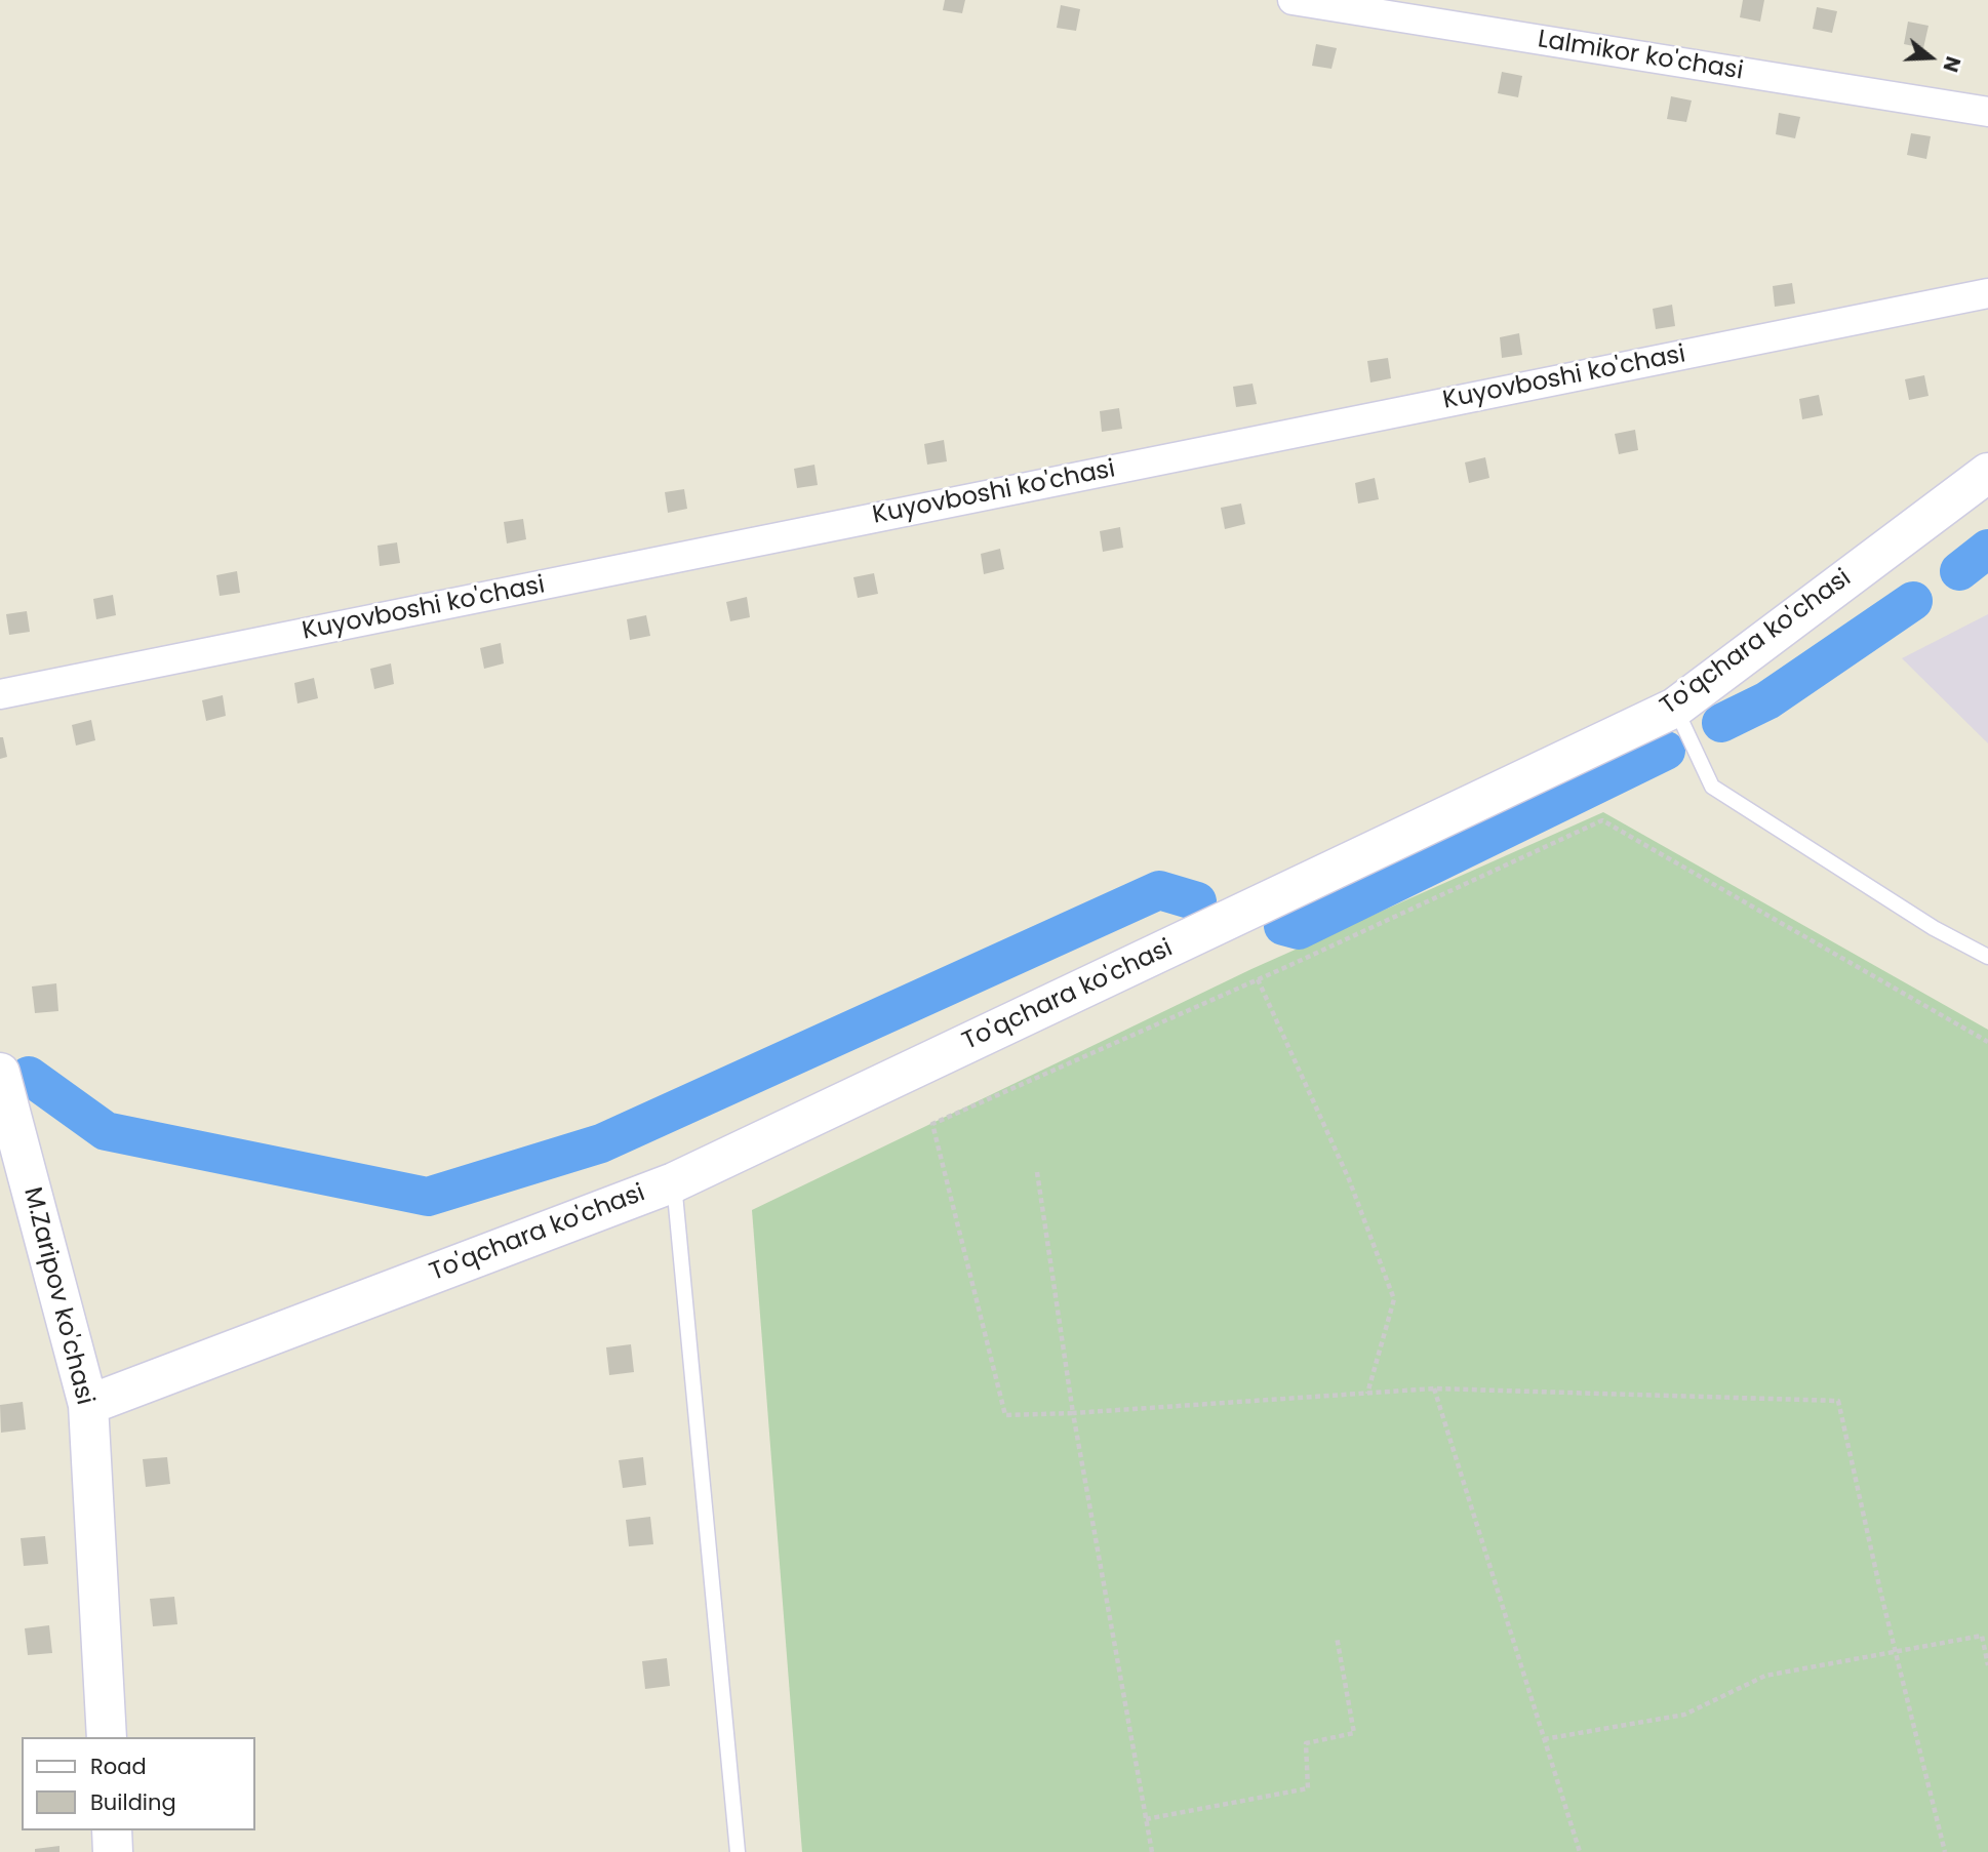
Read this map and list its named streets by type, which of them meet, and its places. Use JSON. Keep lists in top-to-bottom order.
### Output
{
  "streets": {
    "street": [
      "Lalmikor ko'chasi",
      "Kuyovboshi ko'chasi",
      "To'qchara ko'chasi",
      "M.Zaripov ko'chasi"
    ]
  },
  "crossings": [
    ["To'qchara ko'chasi", "M.Zaripov ko'chasi"]
  ],
  "legend": ["Road", "Building"],
  "north": "right"
}
